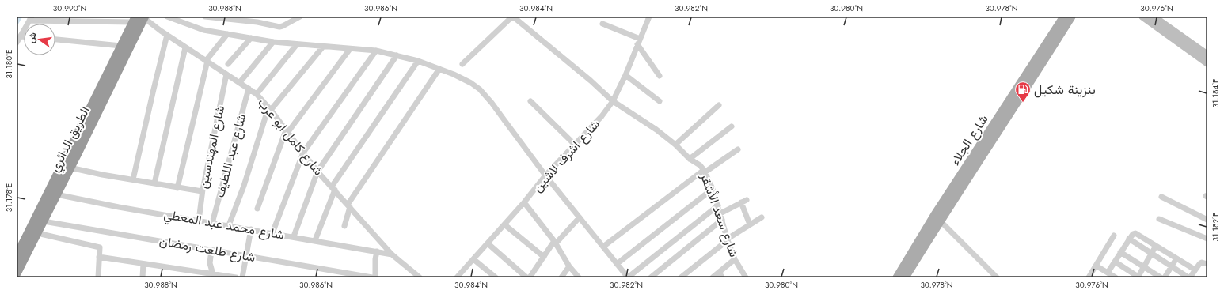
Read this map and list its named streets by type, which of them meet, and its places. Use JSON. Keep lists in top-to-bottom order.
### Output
{
  "streets": {
    "highway": ["الطريق الدائري"],
    "main road": ["شارع الجلاء"],
    "street": [
      "شارع كامل ابو عرب",
      "شارع المهندسين",
      "شارع عبد اللطيف",
      "شارع اشرف لاشين",
      "شارع سعد الأشقر",
      "شارع محمد عبد المعطي",
      "شارع طلعت رمضان"
    ]
  },
  "crossings": [
    ["شارع كامل ابو عرب", "الطريق الدائري"],
    ["شارع كامل ابو عرب", "شارع المهندسين"],
    ["شارع كامل ابو عرب", "شارع عبد اللطيف"],
    ["شارع كامل ابو عرب", "شارع محمد عبد المعطي"],
    ["الطريق الدائري", "شارع محمد عبد المعطي"],
    ["الطريق الدائري", "شارع طلعت رمضان"],
    ["شارع المهندسين", "شارع محمد عبد المعطي"],
    ["شارع عبد اللطيف", "شارع محمد عبد المعطي"],
    ["شارع اشرف لاشين", "شارع سعد الأشقر"]
  ],
  "places": {
    "fuel station": ["بنزينة شكيل"]
  },
  "north": "left",
  "coordinates": [
    "30.990°N",
    "30.988°N",
    "30.986°N",
    "30.984°N",
    "30.982°N",
    "30.980°N",
    "30.978°N",
    "30.976°N",
    "31.180°E",
    "31.184°E",
    "31.178°E",
    "31.182°E"
  ]
}
